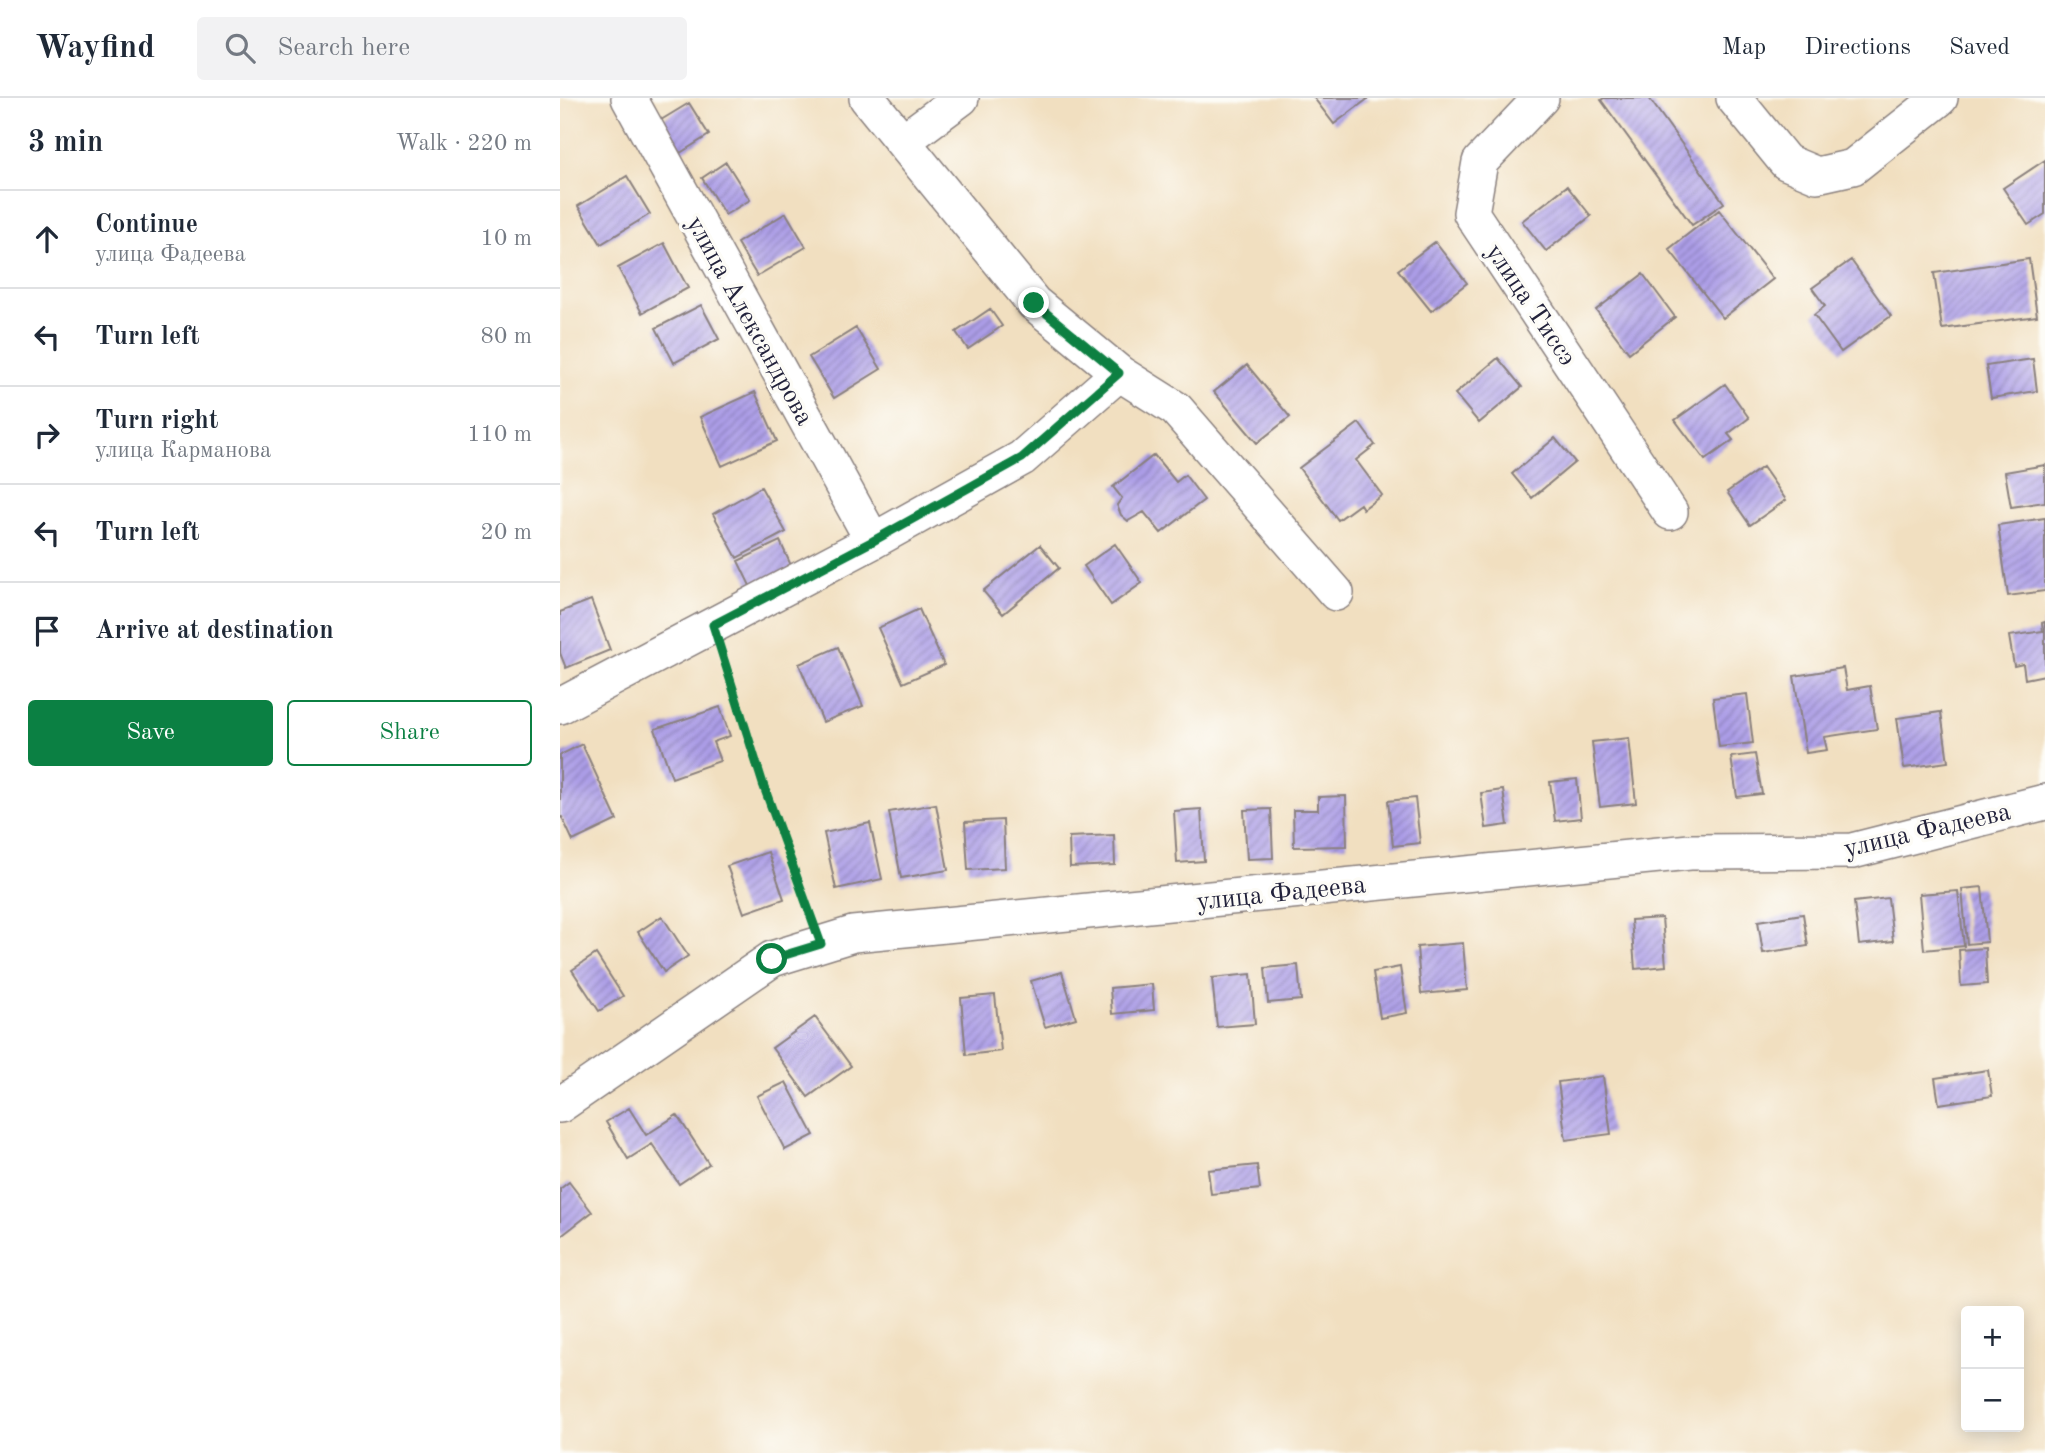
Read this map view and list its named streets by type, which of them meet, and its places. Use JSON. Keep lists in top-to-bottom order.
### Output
{
  "streets": {
    "street": ["улица Тиссэ", "улица Александрова", "улица Фадеева"]
  },
  "page": {
    "header": "Wayfind",
    "search": "Search here",
    "nav": ["Map", "Directions", "Saved"],
    "heading": ["3 min", "Walk · 220 m"],
    "list": [
      ["Continue", "улица Фадеева", "10 m"],
      ["Turn left", "80 m"],
      ["Turn right", "улица Карманова", "110 m"],
      ["Turn left", "20 m"],
      "Arrive at destination"
    ],
    "buttons": ["Save", "Share"],
    "map_buttons": ["+", "−"]
  }
}
